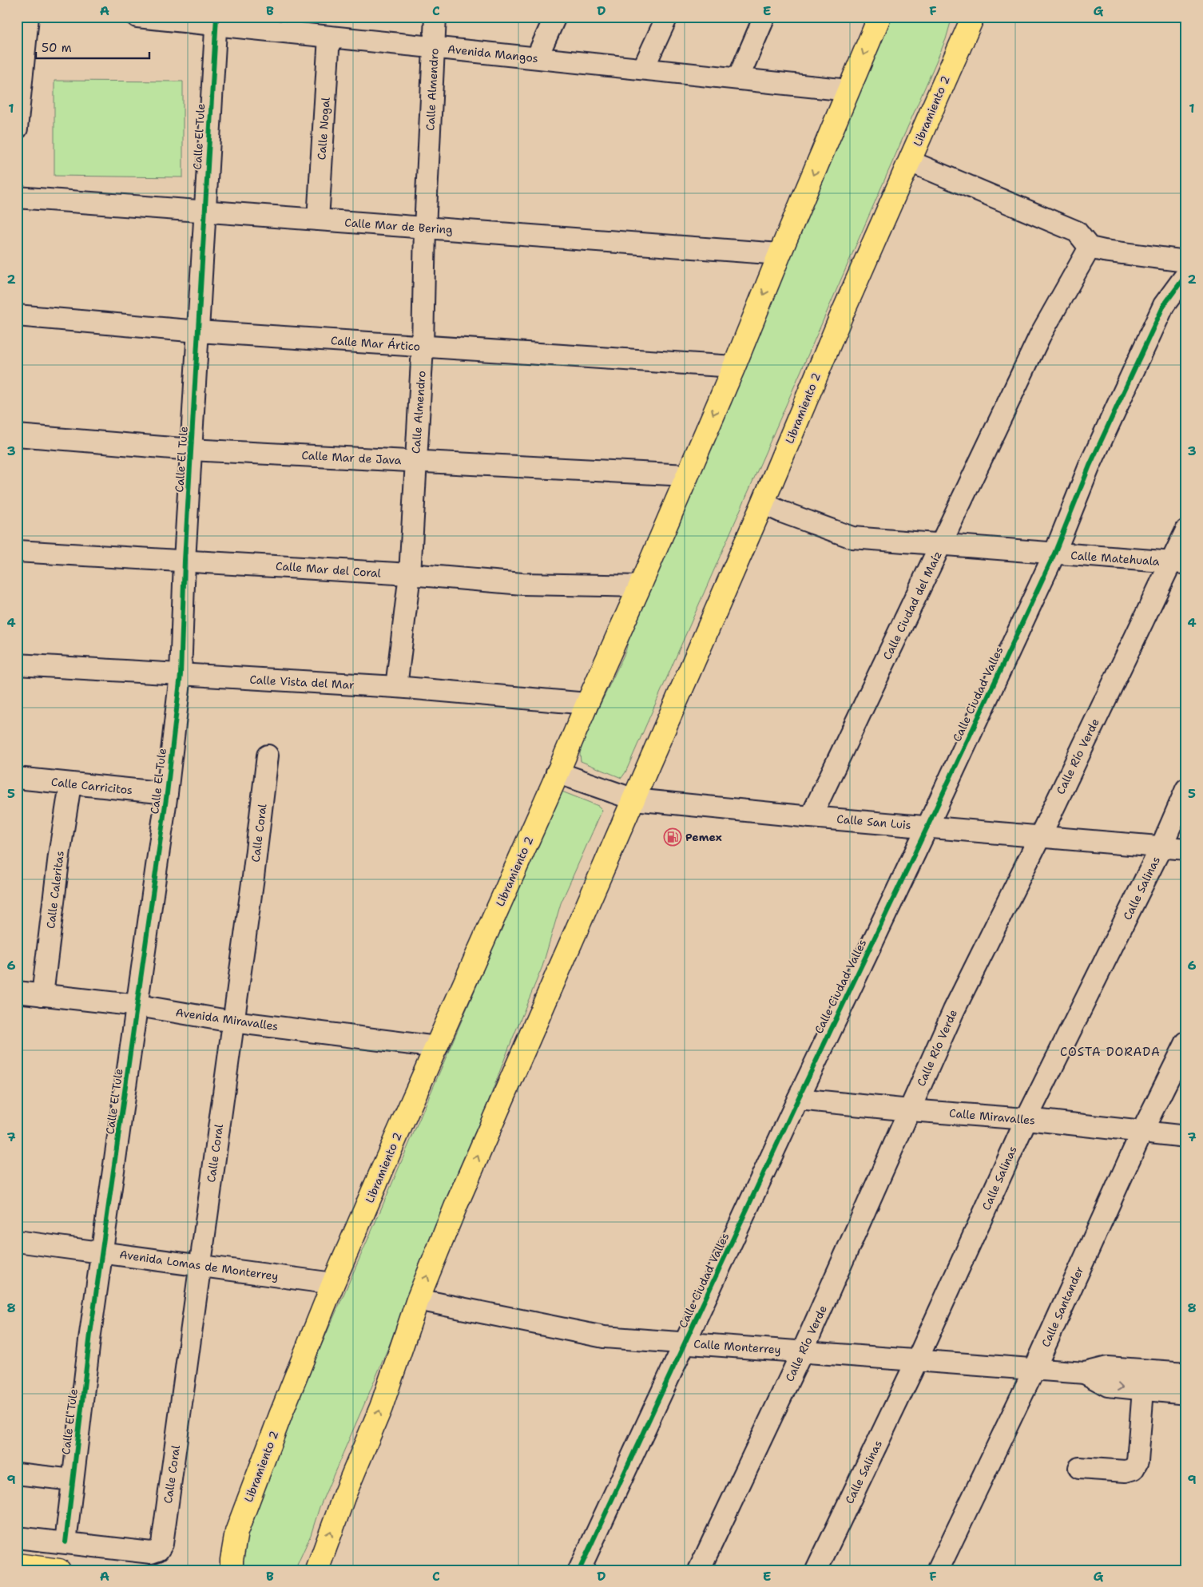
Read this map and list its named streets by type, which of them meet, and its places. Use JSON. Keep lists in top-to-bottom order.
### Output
{
  "streets": {
    "main road": ["Libramiento 2"],
    "street": [
      "Avenida Mangos",
      "Calle Almendro",
      "Calle Nogal",
      "Calle El Tule",
      "Calle Mar de Bering",
      "Calle Mar Ártico",
      "Calle Mar de Java",
      "Calle Matehuala",
      "Calle Mar del Coral",
      "Calle Ciudad del Maíz",
      "Calle Vista del Mar",
      "Calle Ciudad Valles",
      "Calle Río Verde",
      "Calle Carricitos",
      "Calle San Luis",
      "Calle Coral",
      "Calle Salinas",
      "Calle Caleritas",
      "Avenida Miravalles",
      "Calle Miravalles",
      "Avenida Lomas de Monterrey",
      "Calle Santander",
      "Calle Monterrey"
    ]
  },
  "crossings": [
    ["Avenida Mangos", "Calle Almendro"],
    ["Avenida Mangos", "Libramiento 2"],
    ["Avenida Mangos", "Calle Nogal"],
    ["Avenida Mangos", "Calle El Tule"],
    ["Calle Almendro", "Calle Mar de Bering"],
    ["Calle Almendro", "Calle Mar Ártico"],
    ["Calle Almendro", "Calle Mar de Java"],
    ["Calle Almendro", "Calle Mar del Coral"],
    ["Calle Almendro", "Calle Vista del Mar"],
    ["Libramiento 2", "Calle Mar de Bering"],
    ["Libramiento 2", "Calle Mar Ártico"],
    ["Libramiento 2", "Calle Mar de Java"],
    ["Libramiento 2", "Calle Matehuala"],
    ["Libramiento 2", "Calle Mar del Coral"],
    ["Libramiento 2", "Calle Vista del Mar"],
    ["Libramiento 2", "Calle San Luis"],
    ["Libramiento 2", "Avenida Miravalles"],
    ["Libramiento 2", "Avenida Lomas de Monterrey"],
    ["Libramiento 2", "Calle Monterrey"],
    ["Calle Nogal", "Calle Mar de Bering"],
    ["Calle El Tule", "Calle Mar de Bering"],
    ["Calle El Tule", "Calle Mar Ártico"],
    ["Calle El Tule", "Calle Mar de Java"],
    ["Calle El Tule", "Calle Mar del Coral"],
    ["Calle El Tule", "Calle Vista del Mar"],
    ["Calle El Tule", "Calle Carricitos"],
    ["Calle El Tule", "Calle Coral"],
    ["Calle El Tule", "Avenida Miravalles"],
    ["Calle El Tule", "Avenida Lomas de Monterrey"],
    ["Calle Matehuala", "Calle Ciudad del Maíz"],
    ["Calle Matehuala", "Calle Ciudad Valles"],
    ["Calle Matehuala", "Calle Río Verde"],
    ["Calle Ciudad del Maíz", "Calle San Luis"],
    ["Calle Ciudad Valles", "Calle San Luis"],
    ["Calle Ciudad Valles", "Calle Miravalles"],
    ["Calle Ciudad Valles", "Calle Monterrey"],
    ["Calle Río Verde", "Calle San Luis"],
    ["Calle Río Verde", "Calle Miravalles"],
    ["Calle Río Verde", "Calle Monterrey"],
    ["Calle Carricitos", "Calle Caleritas"],
    ["Calle San Luis", "Calle Salinas"],
    ["Calle Coral", "Avenida Miravalles"],
    ["Calle Coral", "Avenida Lomas de Monterrey"],
    ["Calle Salinas", "Calle Miravalles"],
    ["Calle Salinas", "Calle Monterrey"],
    ["Calle Caleritas", "Avenida Miravalles"],
    ["Calle Miravalles", "Calle Santander"],
    ["Calle Santander", "Calle Monterrey"]
  ],
  "districts": ["COSTA DORADA"],
  "places": {
    "fuel station": ["Pemex"]
  },
  "scale_bar": "50 m",
  "grid": {
    "columns": [
      "A",
      "B",
      "C",
      "D",
      "E",
      "F",
      "G"
    ],
    "rows": [
      "1",
      "2",
      "3",
      "4",
      "5",
      "6",
      "7",
      "8",
      "9"
    ]
  }
}
